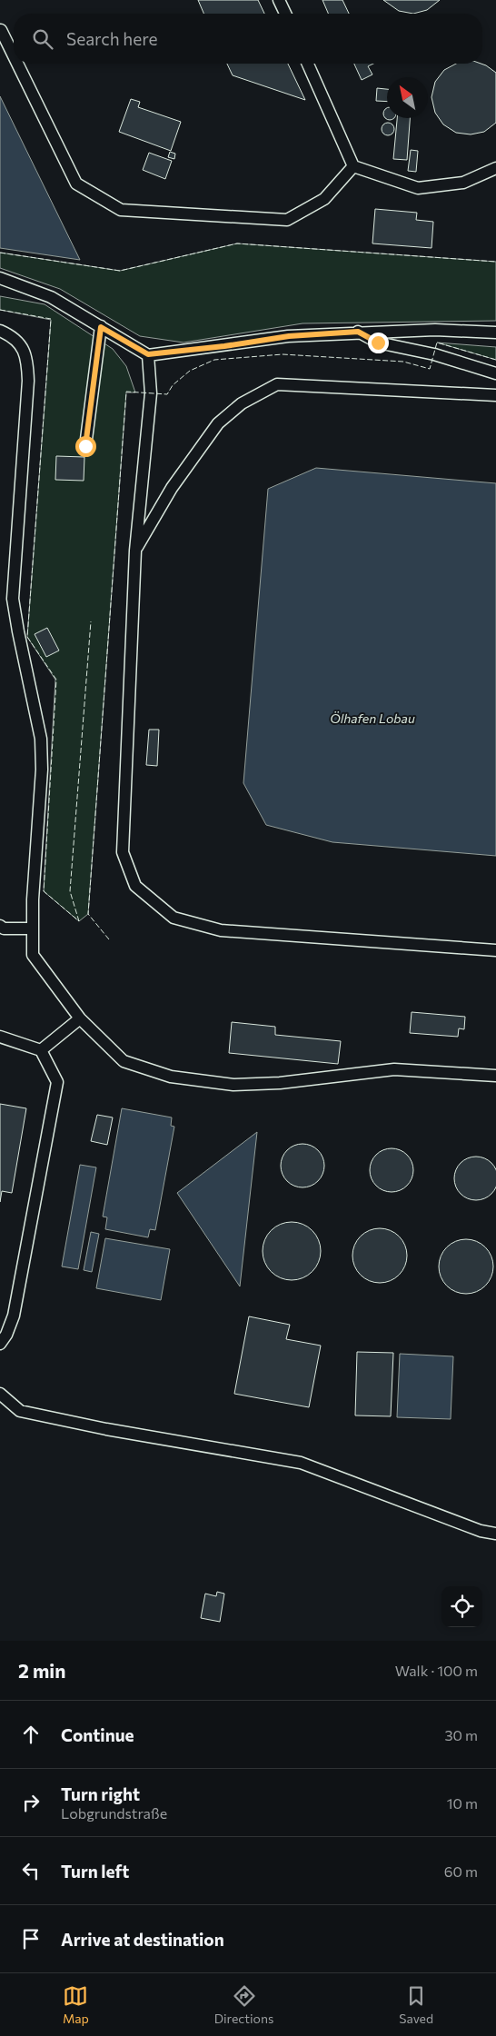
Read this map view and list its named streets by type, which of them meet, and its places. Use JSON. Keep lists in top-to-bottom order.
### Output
{
  "water": ["Ölhafen Lobau"],
  "north": "top left",
  "page": {
    "search": "Search here",
    "heading": ["2 min", "Walk · 100 m"],
    "list": [
      ["Continue", "30 m"],
      ["Turn right", "Lobgrundstraße", "10 m"],
      ["Turn left", "60 m"],
      "Arrive at destination"
    ],
    "nav": ["Map", "Directions", "Saved"]
  }
}
